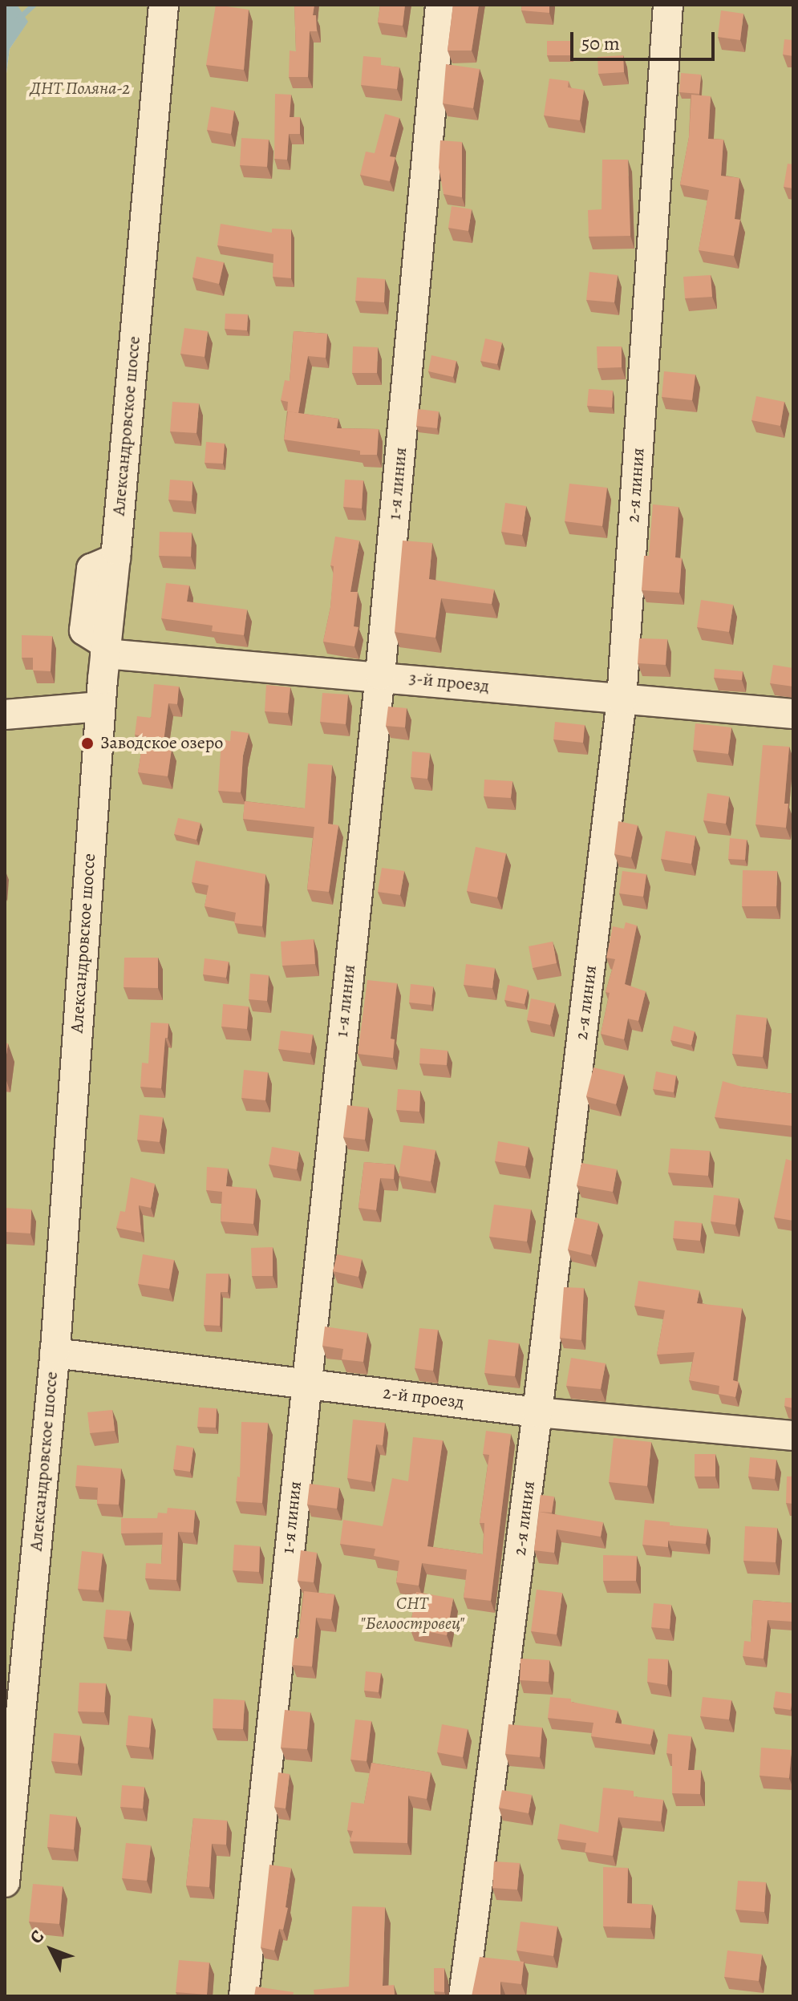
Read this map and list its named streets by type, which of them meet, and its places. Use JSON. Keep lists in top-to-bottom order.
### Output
{
  "streets": {
    "street": [
      "Александровское шоссе",
      "1-я линия",
      "2-я линия",
      "3-й проезд",
      "2-й проезд"
    ]
  },
  "crossings": [
    ["Александровское шоссе", "3-й проезд"],
    ["Александровское шоссе", "2-й проезд"],
    ["1-я линия", "3-й проезд"],
    ["1-я линия", "2-й проезд"],
    ["2-я линия", "3-й проезд"],
    ["2-я линия", "2-й проезд"]
  ],
  "parks": ["ДНТ Поляна-2", "СНТ \"Белоостровец\""],
  "places": ["Заводское озеро"],
  "scale_bar": "50 m",
  "north": "top left"
}
